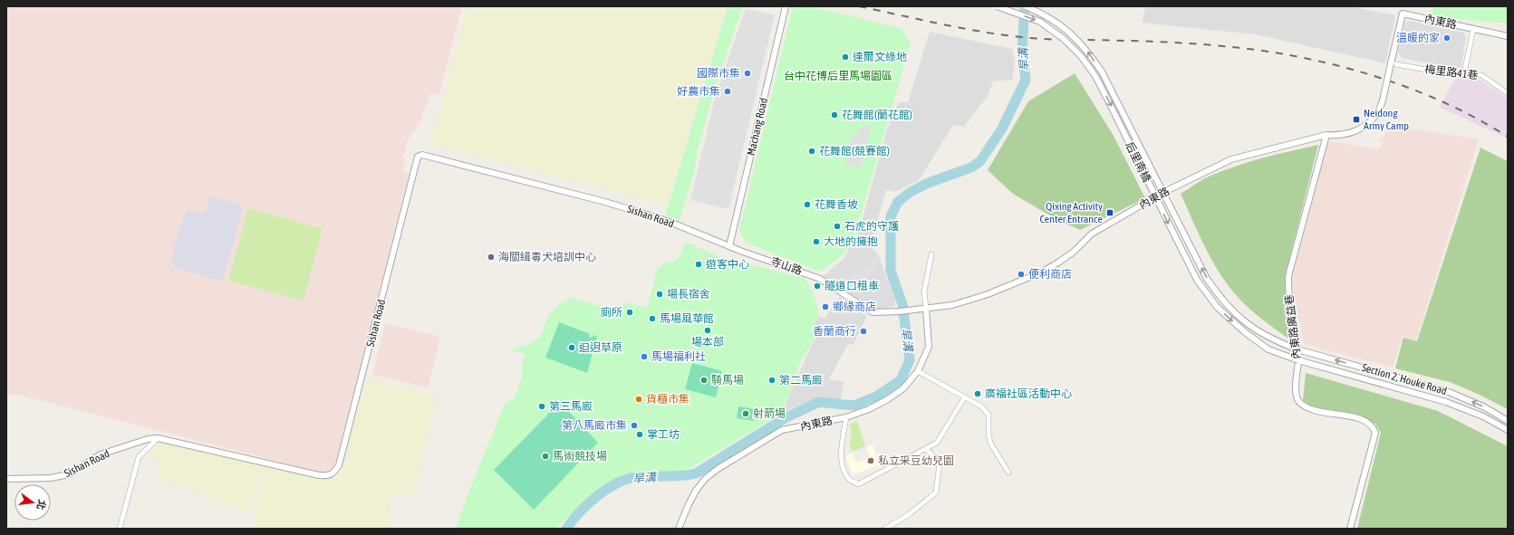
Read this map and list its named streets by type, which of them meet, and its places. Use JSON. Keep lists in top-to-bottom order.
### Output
{
  "streets": {
    "street": [
      "內東路",
      "梅里路41巷",
      "Machang Road",
      "后里南橋",
      "Sishan Road",
      "寺山路",
      "內東路廣益巷",
      "Section 2, Houke Road"
    ]
  },
  "crossings": [
    ["內東路", "梅里路41巷"],
    ["內東路", "寺山路"],
    ["內東路", "內東路廣益巷"],
    ["Machang Road", "Sishan Road"],
    ["Machang Road", "寺山路"],
    ["后里南橋", "內東路廣益巷"],
    ["后里南橋", "Section 2, Houke Road"],
    ["Sishan Road", "寺山路"],
    ["內東路廣益巷", "Section 2, Houke Road"]
  ],
  "water": ["旱溝"],
  "parks": ["台中花博后里馬場園區"],
  "places": {
    "other": [
      "溫暖的家",
      "達爾文綠地",
      "國際市集",
      "好農市集",
      "花舞館(蘭花館)",
      "花舞館(競賽館)",
      "花舞香坡",
      "石虎的守護",
      "大地的擁抱",
      "海關緝毒犬培訓中心",
      "遊客中心",
      "便利商店",
      "隧道口租車",
      "場長宿舍",
      "鄉緣商店",
      "廁所",
      "馬場風華館",
      "場本部",
      "香蘭商行",
      "𨑨迌草原",
      "馬場福利社",
      "騎馬場",
      "第二馬廄",
      "廣福社區活動中心",
      "貨櫃市集",
      "第三馬廄",
      "射箭場",
      "第八馬廄市集",
      "掌工坊",
      "馬術競技場",
      "私立采豆幼兒園"
    ],
    "transit": ["Neidong Army Camp", "Qixing Activity Center Entrance"]
  },
  "north": "right"
}
